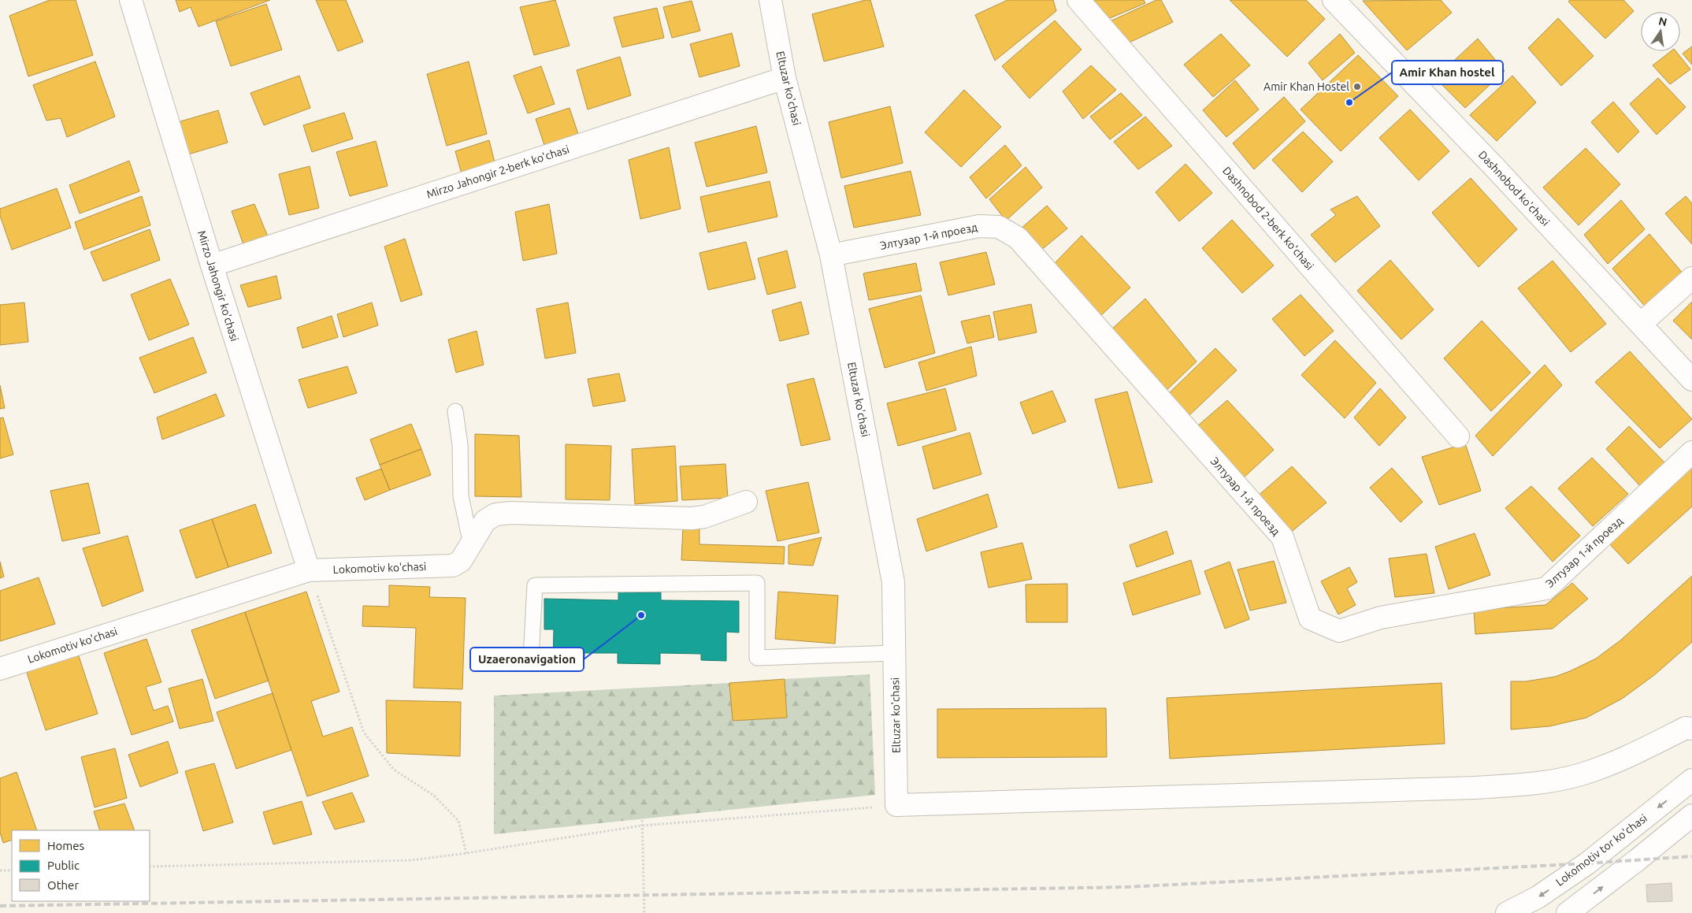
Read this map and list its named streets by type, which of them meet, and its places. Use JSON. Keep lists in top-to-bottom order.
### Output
{
  "streets": {
    "street": [
      "Eltuzar ko'chasi",
      "Mirzo Jahongir 2-berk ko'chasi",
      "Dashnobod ko'chasi",
      "Dashnobod 2-berk ko'chasi",
      "Элтузар 1-й проезд",
      "Mirzo Jahongir ko'chasi",
      "Lokomotiv ko'chasi",
      "Lokomotiv tor ko'chasi"
    ]
  },
  "crossings": [
    ["Eltuzar ko'chasi", "Mirzo Jahongir 2-berk ko'chasi"],
    ["Eltuzar ko'chasi", "Элтузар 1-й проезд"],
    ["Mirzo Jahongir 2-berk ko'chasi", "Mirzo Jahongir ko'chasi"],
    ["Mirzo Jahongir ko'chasi", "Lokomotiv ko'chasi"]
  ],
  "places": ["Amir Khan Hostel", "Amir Khan hostel", "Uzaeronavigation"],
  "legend": ["Homes", "Public", "Other"],
  "north": "top"
}
